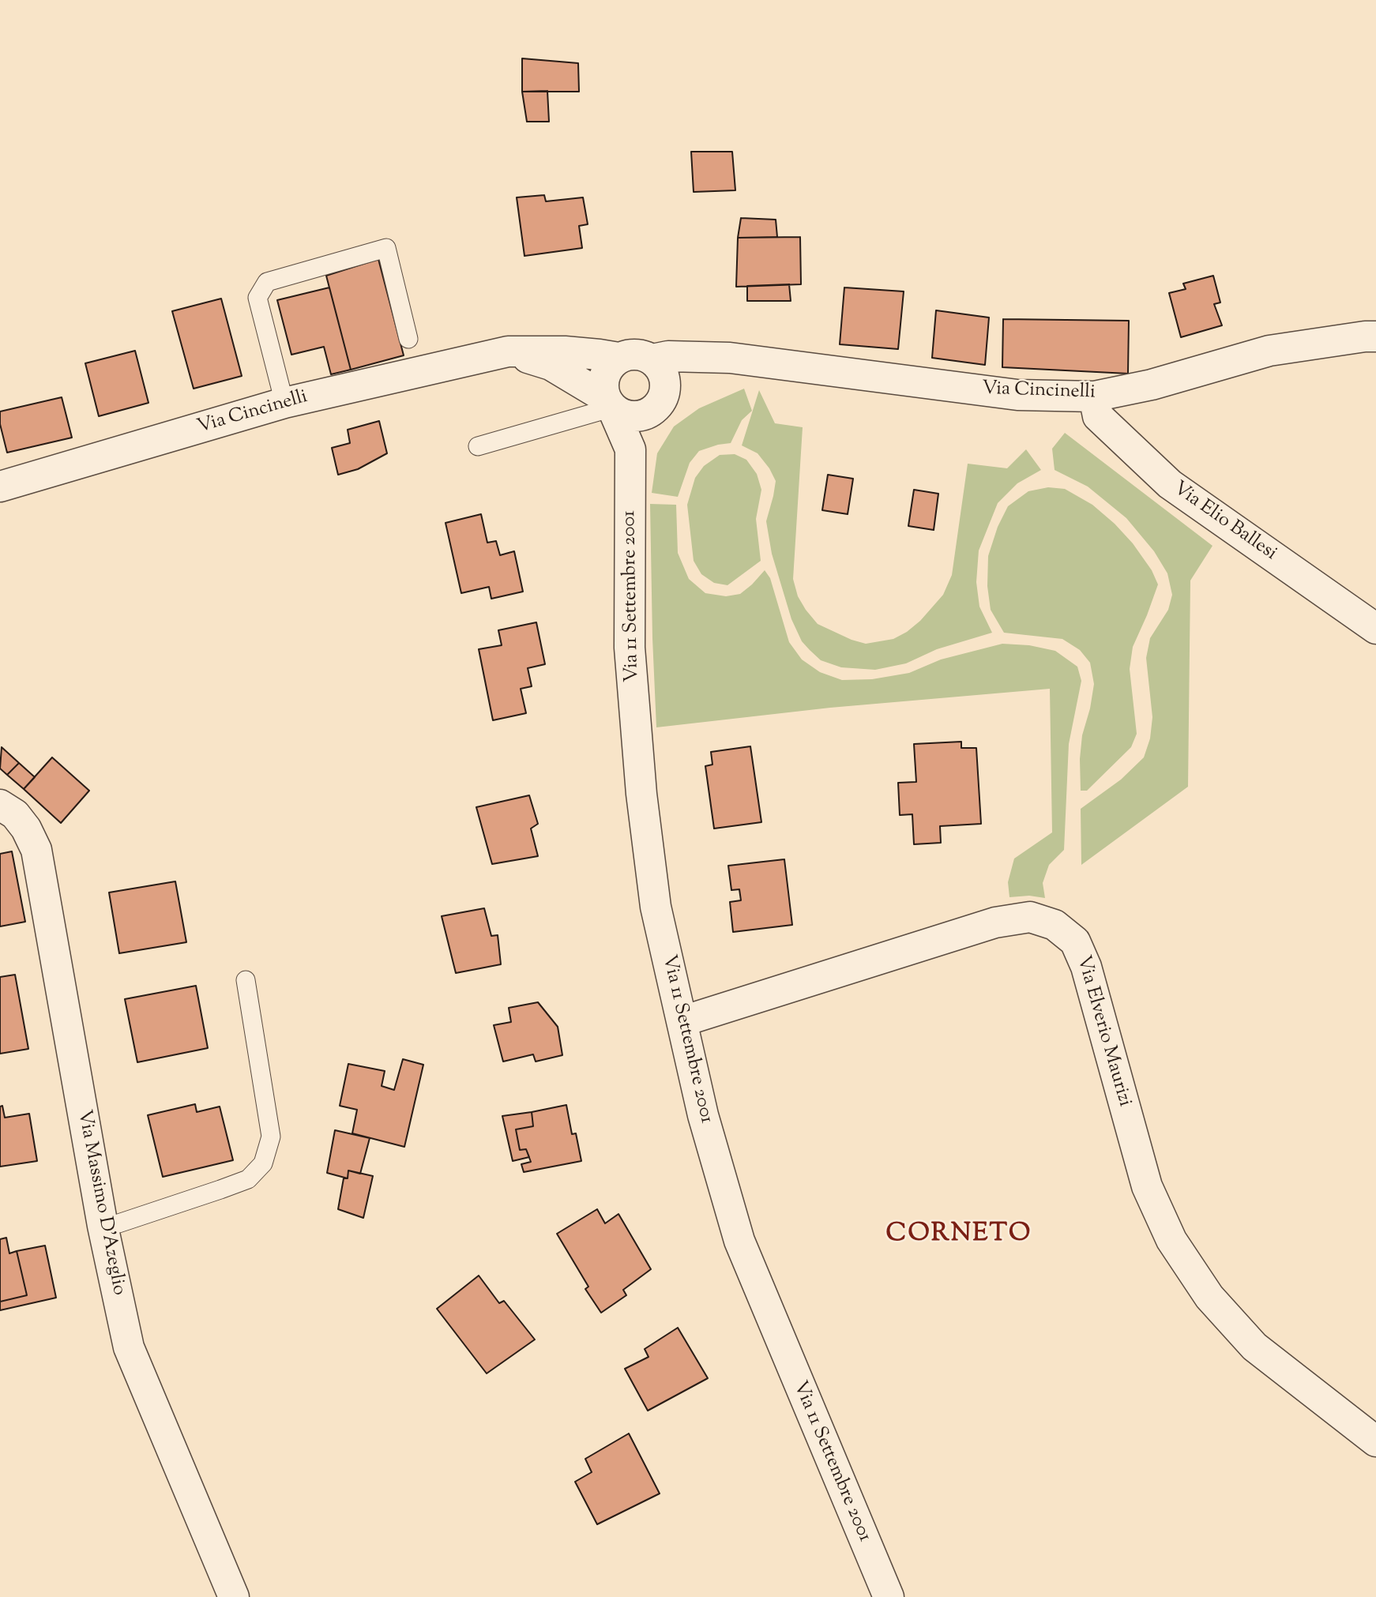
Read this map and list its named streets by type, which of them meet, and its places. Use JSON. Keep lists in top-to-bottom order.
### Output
{
  "streets": {
    "street": [
      "Via Cincinelli",
      "Via Elio Ballesi",
      "Via 11 Settembre 2001",
      "Via Elverio Maurizi",
      "Via Massimo D'Azeglio"
    ]
  },
  "crossings": [
    ["Via Cincinelli", "Via Elio Ballesi"],
    ["Via Cincinelli", "Via 11 Settembre 2001"],
    ["Via 11 Settembre 2001", "Via Elverio Maurizi"]
  ],
  "districts": ["CORNETO"]
}
